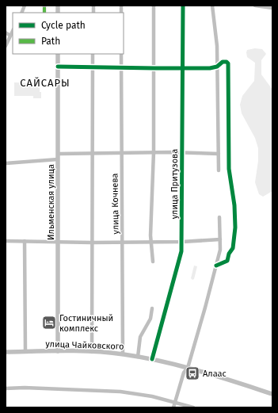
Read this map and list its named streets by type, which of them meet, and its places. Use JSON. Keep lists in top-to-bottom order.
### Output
{
  "streets": {
    "main road": ["Ильменская улица", "улица Чайковского"],
    "street": ["улица Притузова", "улица Кочнева"]
  },
  "crossings": [
    ["улица Притузова", "улица Чайковского"],
    ["Ильменская улица", "улица Чайковского"],
    ["улица Кочнева", "улица Чайковского"]
  ],
  "districts": ["САЙСАРЫ"],
  "places": {
    "hotel": ["Гостиничный комплекс"],
    "bus stop": ["Алаас"]
  },
  "legend": ["Cycle path", "Path"]
}
